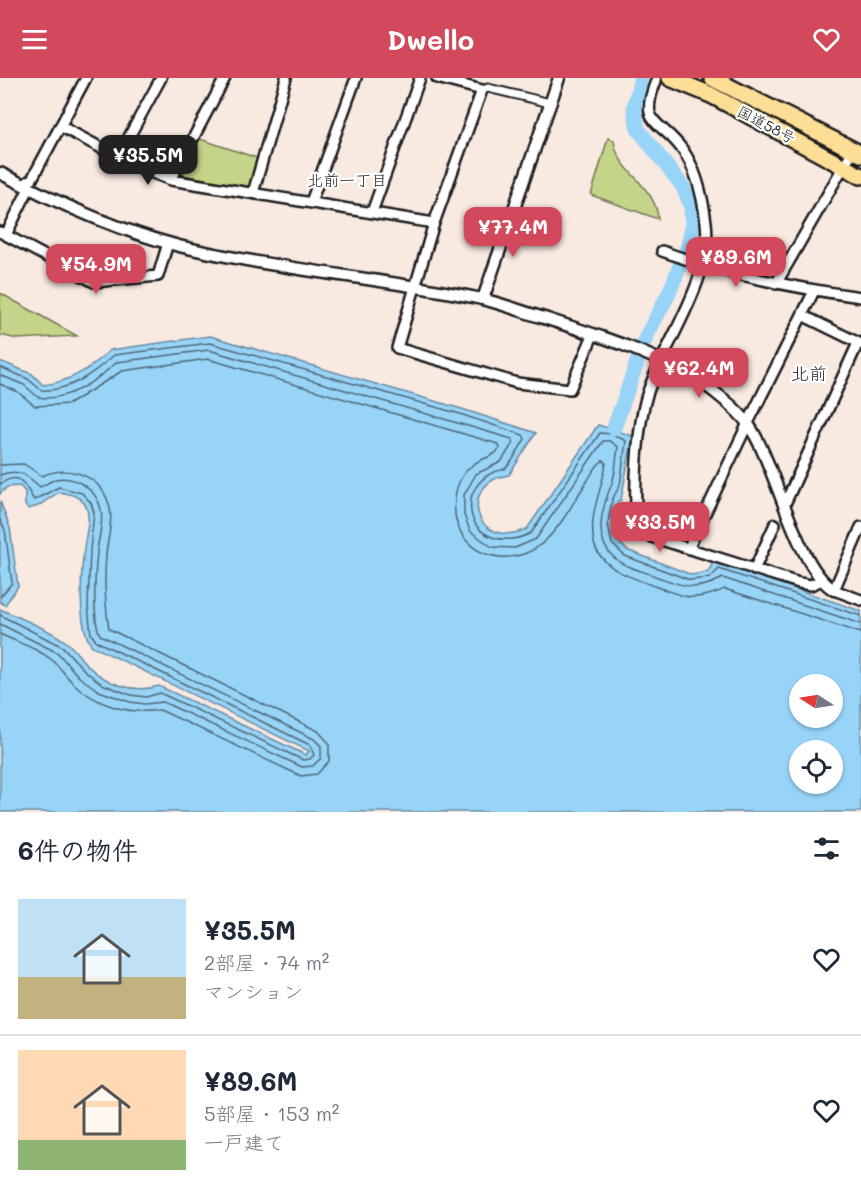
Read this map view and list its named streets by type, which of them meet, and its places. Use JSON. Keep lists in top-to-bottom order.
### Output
{
  "streets": {
    "highway": ["国道58号"]
  },
  "districts": ["北前一丁目", "北前"],
  "north": "left",
  "page": {
    "header": "Dwello",
    "price": [
      "¥35.5M",
      "¥77.4M",
      "¥89.6M",
      "¥54.9M",
      "¥62.4M",
      "¥33.5M"
    ],
    "heading": "6件の物件",
    "list": [
      {
        "name": "¥35.5M",
        "note": "2部屋 · 74 m² · マンション"
      },
      {
        "name": "¥89.6M",
        "note": "5部屋 · 153 m² · 一戸建て"
      }
    ]
  }
}
